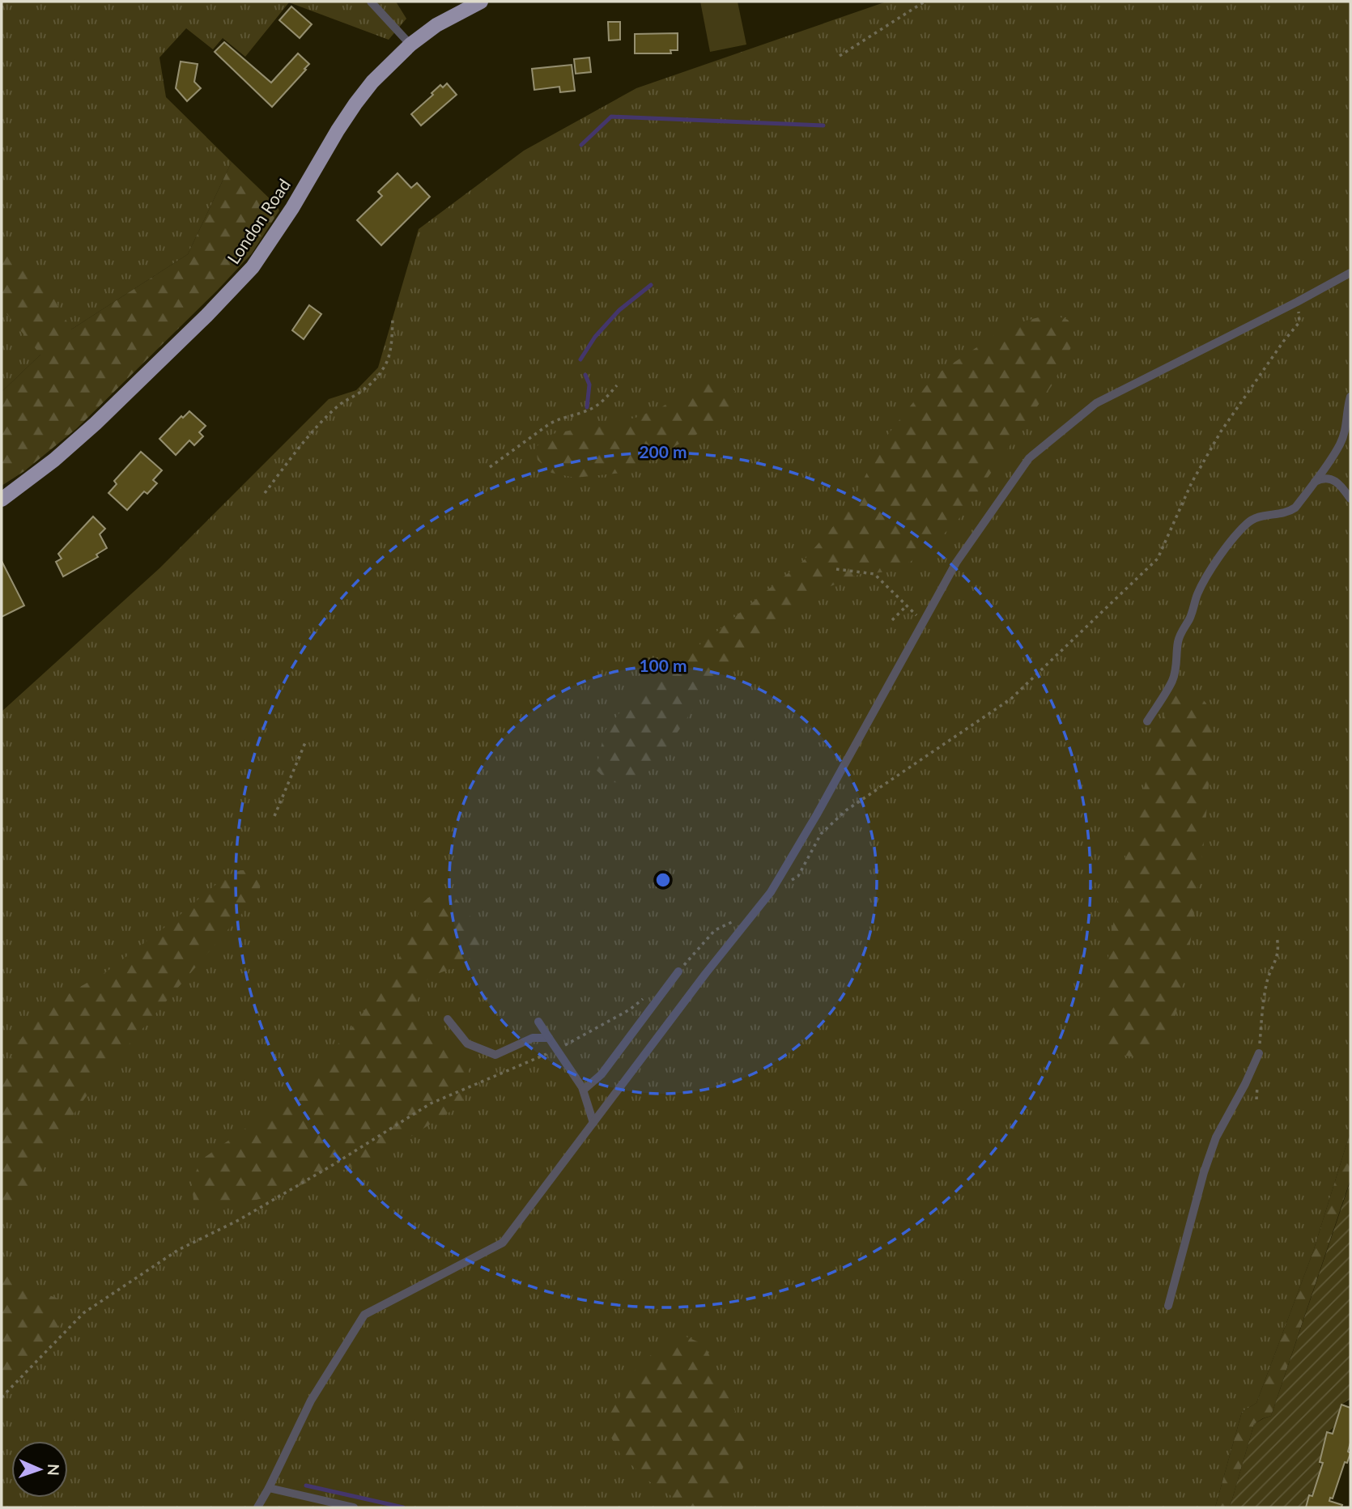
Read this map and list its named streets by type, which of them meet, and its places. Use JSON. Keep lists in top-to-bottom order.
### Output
{
  "streets": {
    "main road": ["London Road"]
  },
  "north": "right",
  "rings": ["200 m", "100 m"]
}
